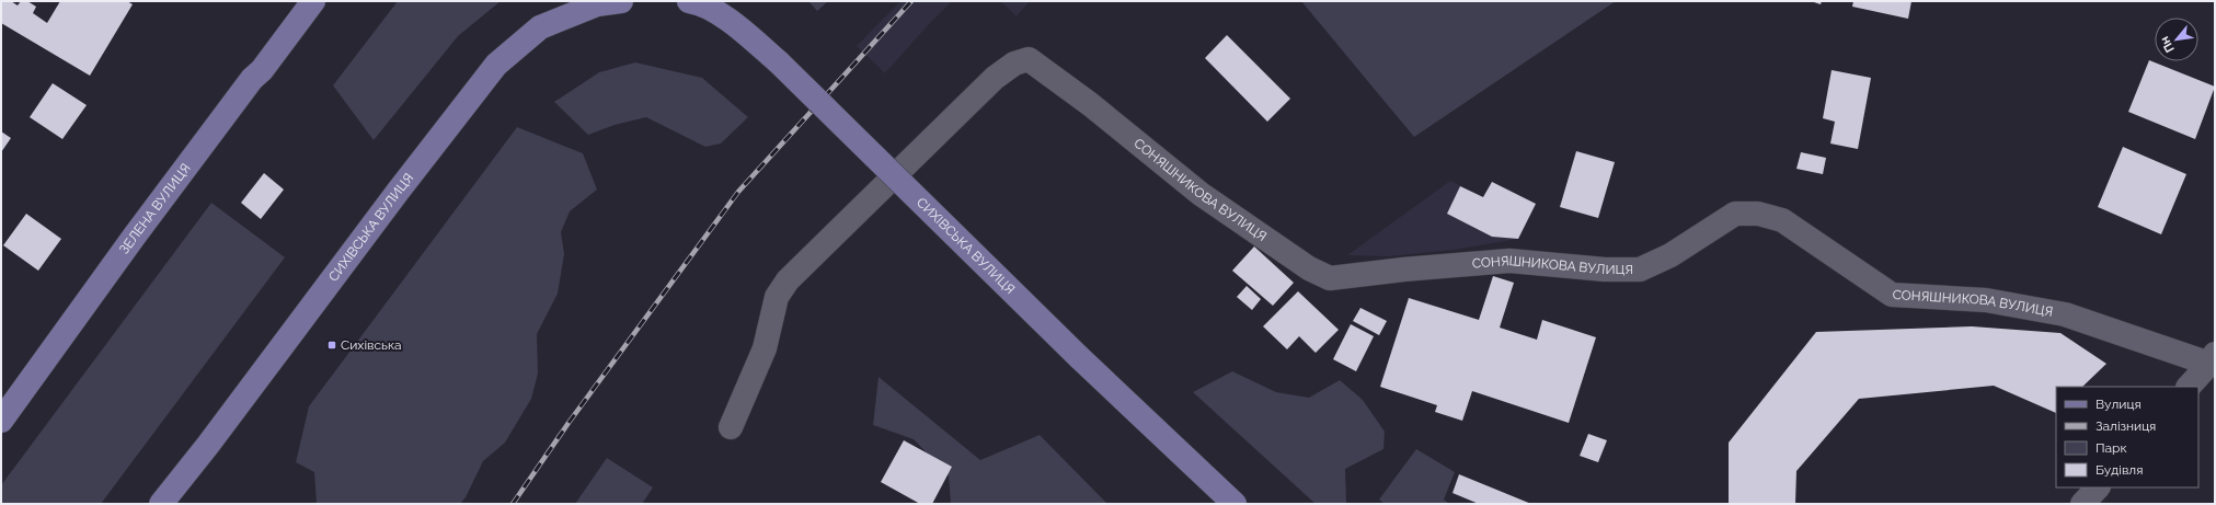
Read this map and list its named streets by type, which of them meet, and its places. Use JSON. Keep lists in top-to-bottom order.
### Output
{
  "streets": {
    "main road": ["ЗЕЛЕНА ВУЛИЦЯ", "СИХІВСЬКА ВУЛИЦЯ"],
    "street": ["СОНЯШНИКОВА ВУЛИЦЯ"]
  },
  "places": {
    "transit": ["Сихівська"]
  },
  "legend": [
    "Вулиця",
    "Залізниця",
    "Парк",
    "Будівля"
  ],
  "north": "bottom left"
}
